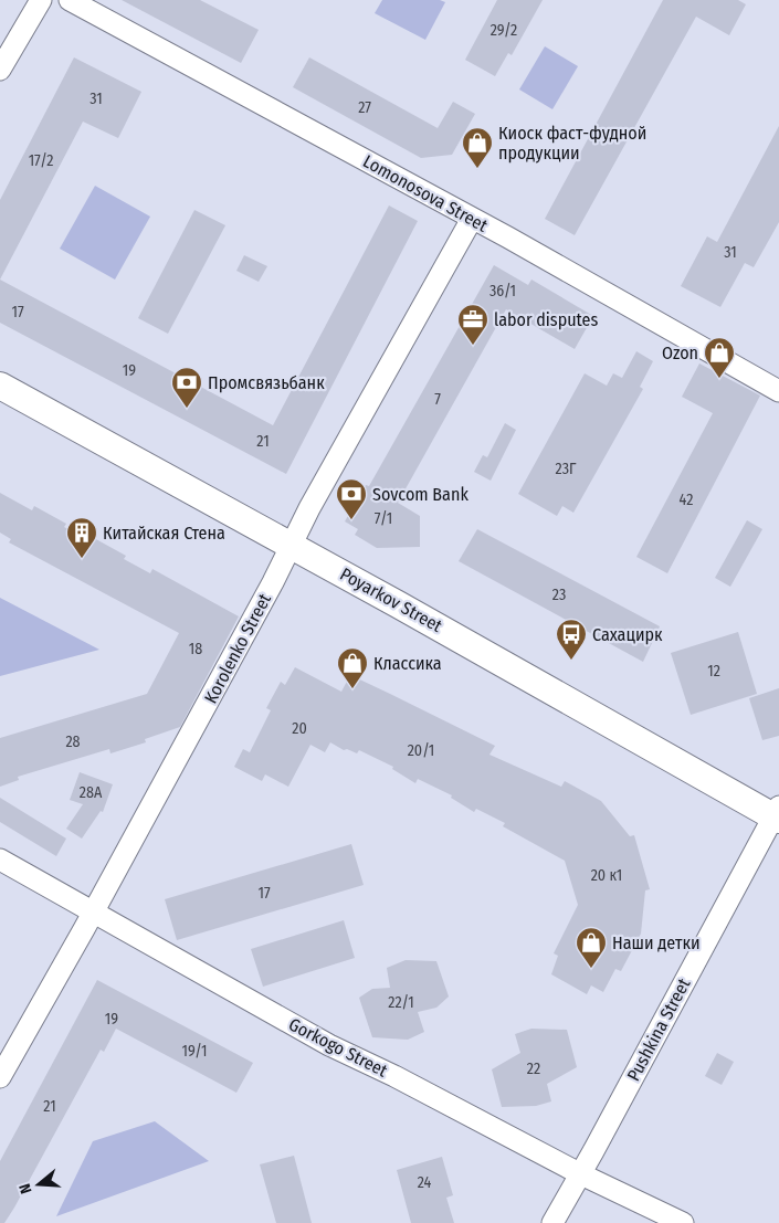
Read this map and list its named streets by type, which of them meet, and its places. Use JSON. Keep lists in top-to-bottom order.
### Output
{
  "streets": {
    "main road": ["Poyarkov Street"],
    "street": [
      "Lomonosova Street",
      "Korolenko Street",
      "Pushkina Street",
      "Gorkogo Street"
    ]
  },
  "crossings": [
    ["Lomonosova Street", "Korolenko Street"],
    ["Poyarkov Street", "Korolenko Street"],
    ["Poyarkov Street", "Pushkina Street"],
    ["Korolenko Street", "Gorkogo Street"],
    ["Pushkina Street", "Gorkogo Street"]
  ],
  "places": {
    "shop": [
      "Киоск фаст-фудной продукции",
      "Ozon",
      "Классика",
      "Наши детки"
    ],
    "office": ["labor disputes"],
    "bank": ["Промсвязьбанк", "Sovcom Bank"],
    "building": ["Китайская Стена"],
    "bus stop": ["Сахацирк"]
  },
  "house_numbers": [
    "29/2",
    "31",
    "27",
    "17/2",
    "31",
    "36/1",
    "17",
    "19",
    "7",
    "21",
    "23Г",
    "42",
    "7/1",
    "23",
    "18",
    "12",
    "20",
    "28",
    "20/1",
    "28А",
    "20 к1",
    "17",
    "22/1",
    "19",
    "19/1",
    "22",
    "21",
    "24"
  ],
  "north": "left"
}
